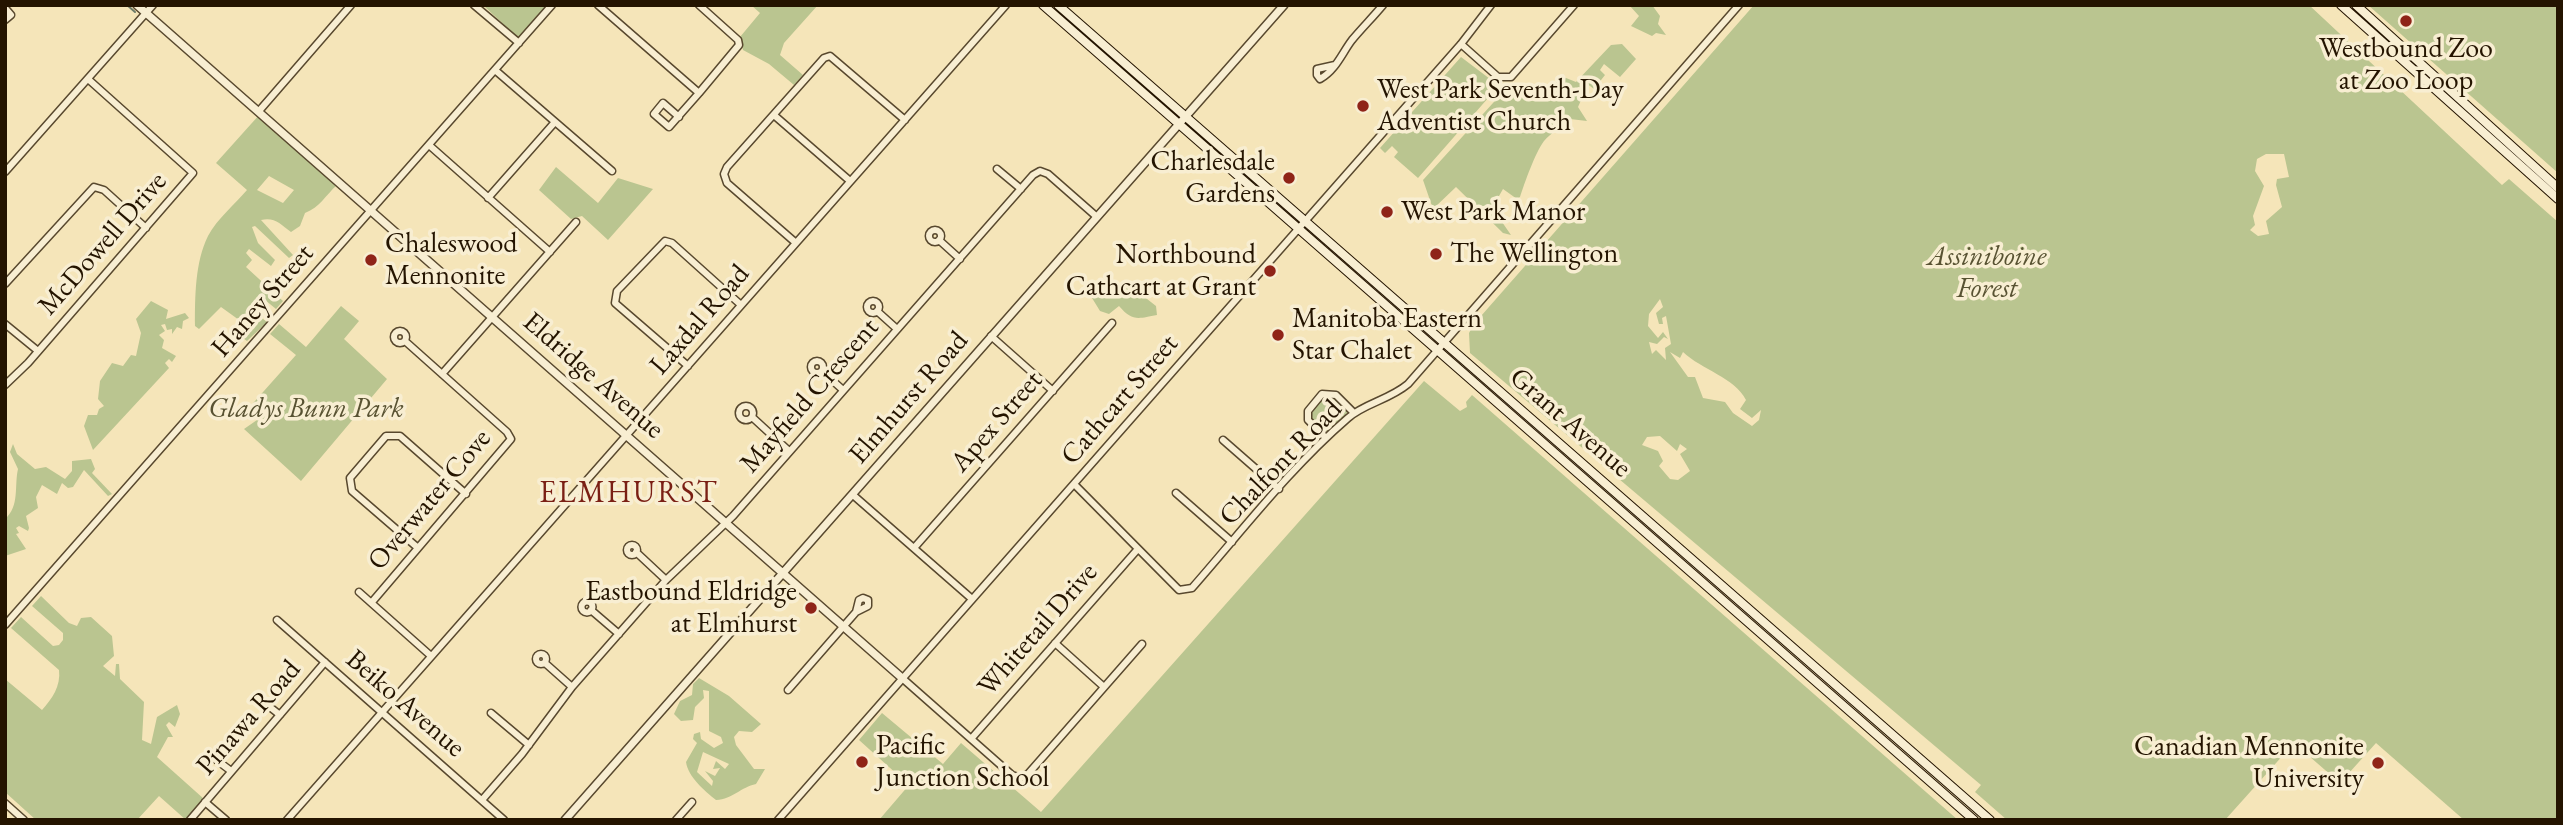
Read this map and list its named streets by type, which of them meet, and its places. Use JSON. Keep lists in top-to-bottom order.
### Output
{
  "streets": {
    "main road": ["Grant Avenue"],
    "street": [
      "McDowell Drive",
      "Haney Street",
      "Laxdal Road",
      "Eldridge Avenue",
      "Mayfield Crescent",
      "Elmhurst Road",
      "Cathcart Street",
      "Apex Street",
      "Chalfont Road",
      "Overwater Cove",
      "Whitetail Drive",
      "Beiko Avenue",
      "Pinawa Road"
    ]
  },
  "crossings": [
    ["Haney Street", "Eldridge Avenue"],
    ["Laxdal Road", "Eldridge Avenue"],
    ["Laxdal Road", "Beiko Avenue"],
    ["Eldridge Avenue", "Mayfield Crescent"],
    ["Eldridge Avenue", "Elmhurst Road"],
    ["Eldridge Avenue", "Cathcart Street"],
    ["Eldridge Avenue", "Whitetail Drive"],
    ["Mayfield Crescent", "Elmhurst Road"],
    ["Mayfield Crescent", "Beiko Avenue"],
    ["Elmhurst Road", "Grant Avenue"],
    ["Cathcart Street", "Grant Avenue"],
    ["Cathcart Street", "Chalfont Road"],
    ["Grant Avenue", "Chalfont Road"],
    ["Chalfont Road", "Whitetail Drive"],
    ["Beiko Avenue", "Pinawa Road"]
  ],
  "districts": ["ELMHURST"],
  "parks": ["Assiniboine Forest", "Gladys Bunn Park"],
  "places": [
    "Westbound Zoo at Zoo Loop",
    "West Park Seventh-Day Adventist Church",
    "Charlesdale Gardens",
    "West Park Manor",
    "The Wellington",
    "Chaleswood Mennonite",
    "Northbound Cathcart at Grant",
    "Manitoba Eastern Star Chalet",
    "Eastbound Eldridge at Elmhurst",
    "Pacific Junction School",
    "Canadian Mennonite University"
  ]
}
